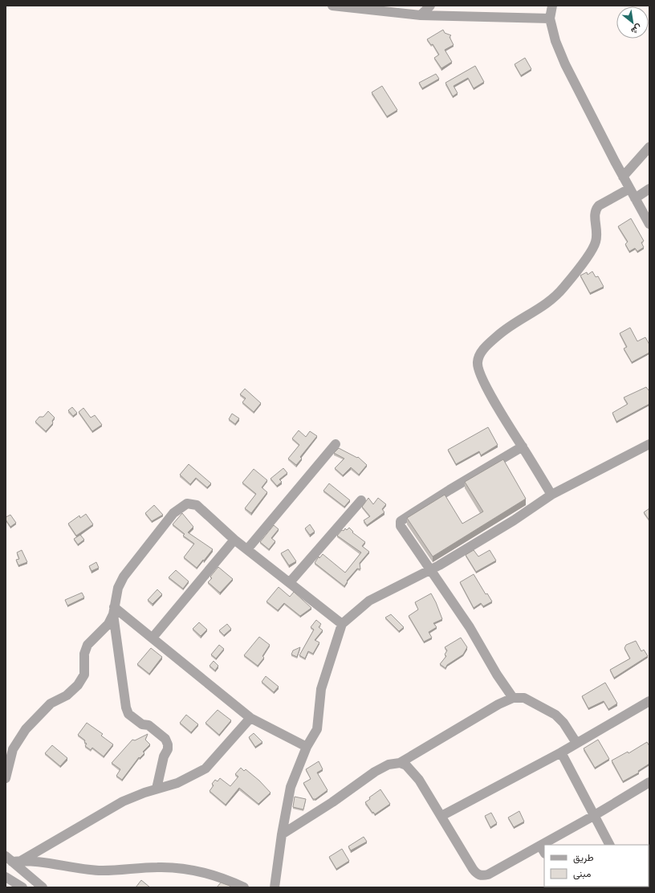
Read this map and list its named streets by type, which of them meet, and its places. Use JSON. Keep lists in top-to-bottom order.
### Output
{
  "legend": ["طريق", "مبنى"],
  "north": "bottom right"
}
